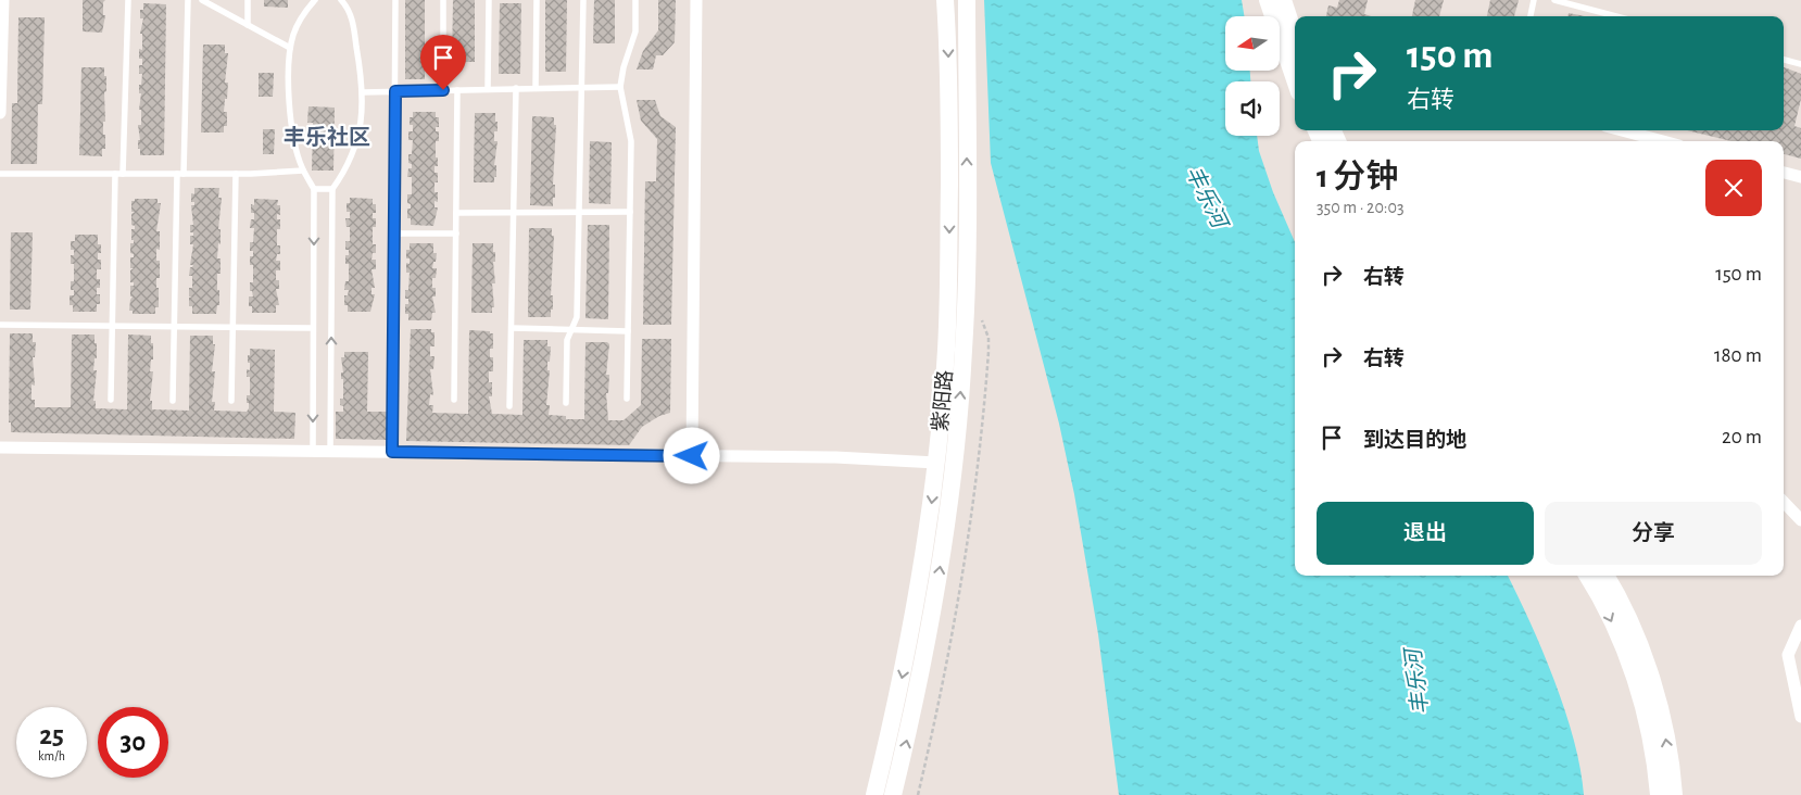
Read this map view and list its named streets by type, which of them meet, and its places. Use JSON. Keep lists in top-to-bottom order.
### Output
{
  "streets": {
    "main road": ["紫阳路"]
  },
  "districts": ["丰乐社区"],
  "water": ["丰乐河"],
  "north": "left",
  "page": {
    "turn": ["150 m", "右转"],
    "heading": ["1 分钟", "350 m · 20:03"],
    "list": [
      {
        "name": "右转",
        "value": "150 m"
      },
      {
        "name": "右转",
        "value": "180 m"
      },
      {
        "name": "到达目的地",
        "value": "20 m"
      }
    ],
    "buttons": ["退出", "分享"],
    "speed": "25 km/h",
    "limit": "30"
  }
}
